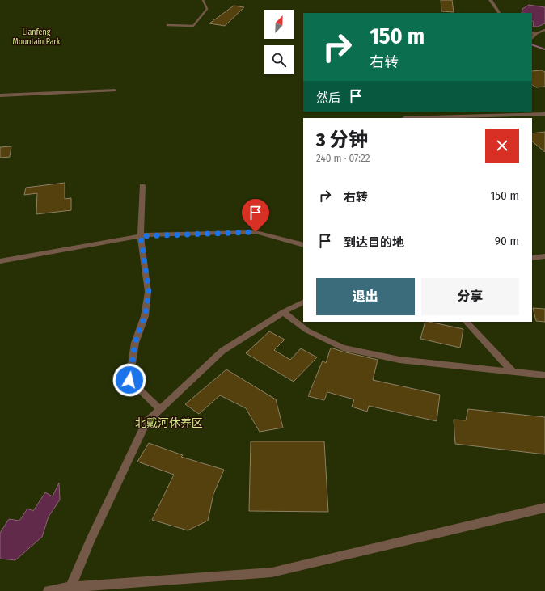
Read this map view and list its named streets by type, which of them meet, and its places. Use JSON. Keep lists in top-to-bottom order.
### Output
{
  "parks": ["Lianfeng Mountain Park", "北戴河休养区"],
  "north": "top right",
  "page": {
    "turn": ["150 m", "右转"],
    "then": "然后",
    "heading": ["3 分钟", "240 m · 07:22"],
    "list": [
      {
        "name": "右转",
        "value": "150 m"
      },
      {
        "name": "到达目的地",
        "value": "90 m"
      }
    ],
    "buttons": ["退出", "分享"]
  }
}
